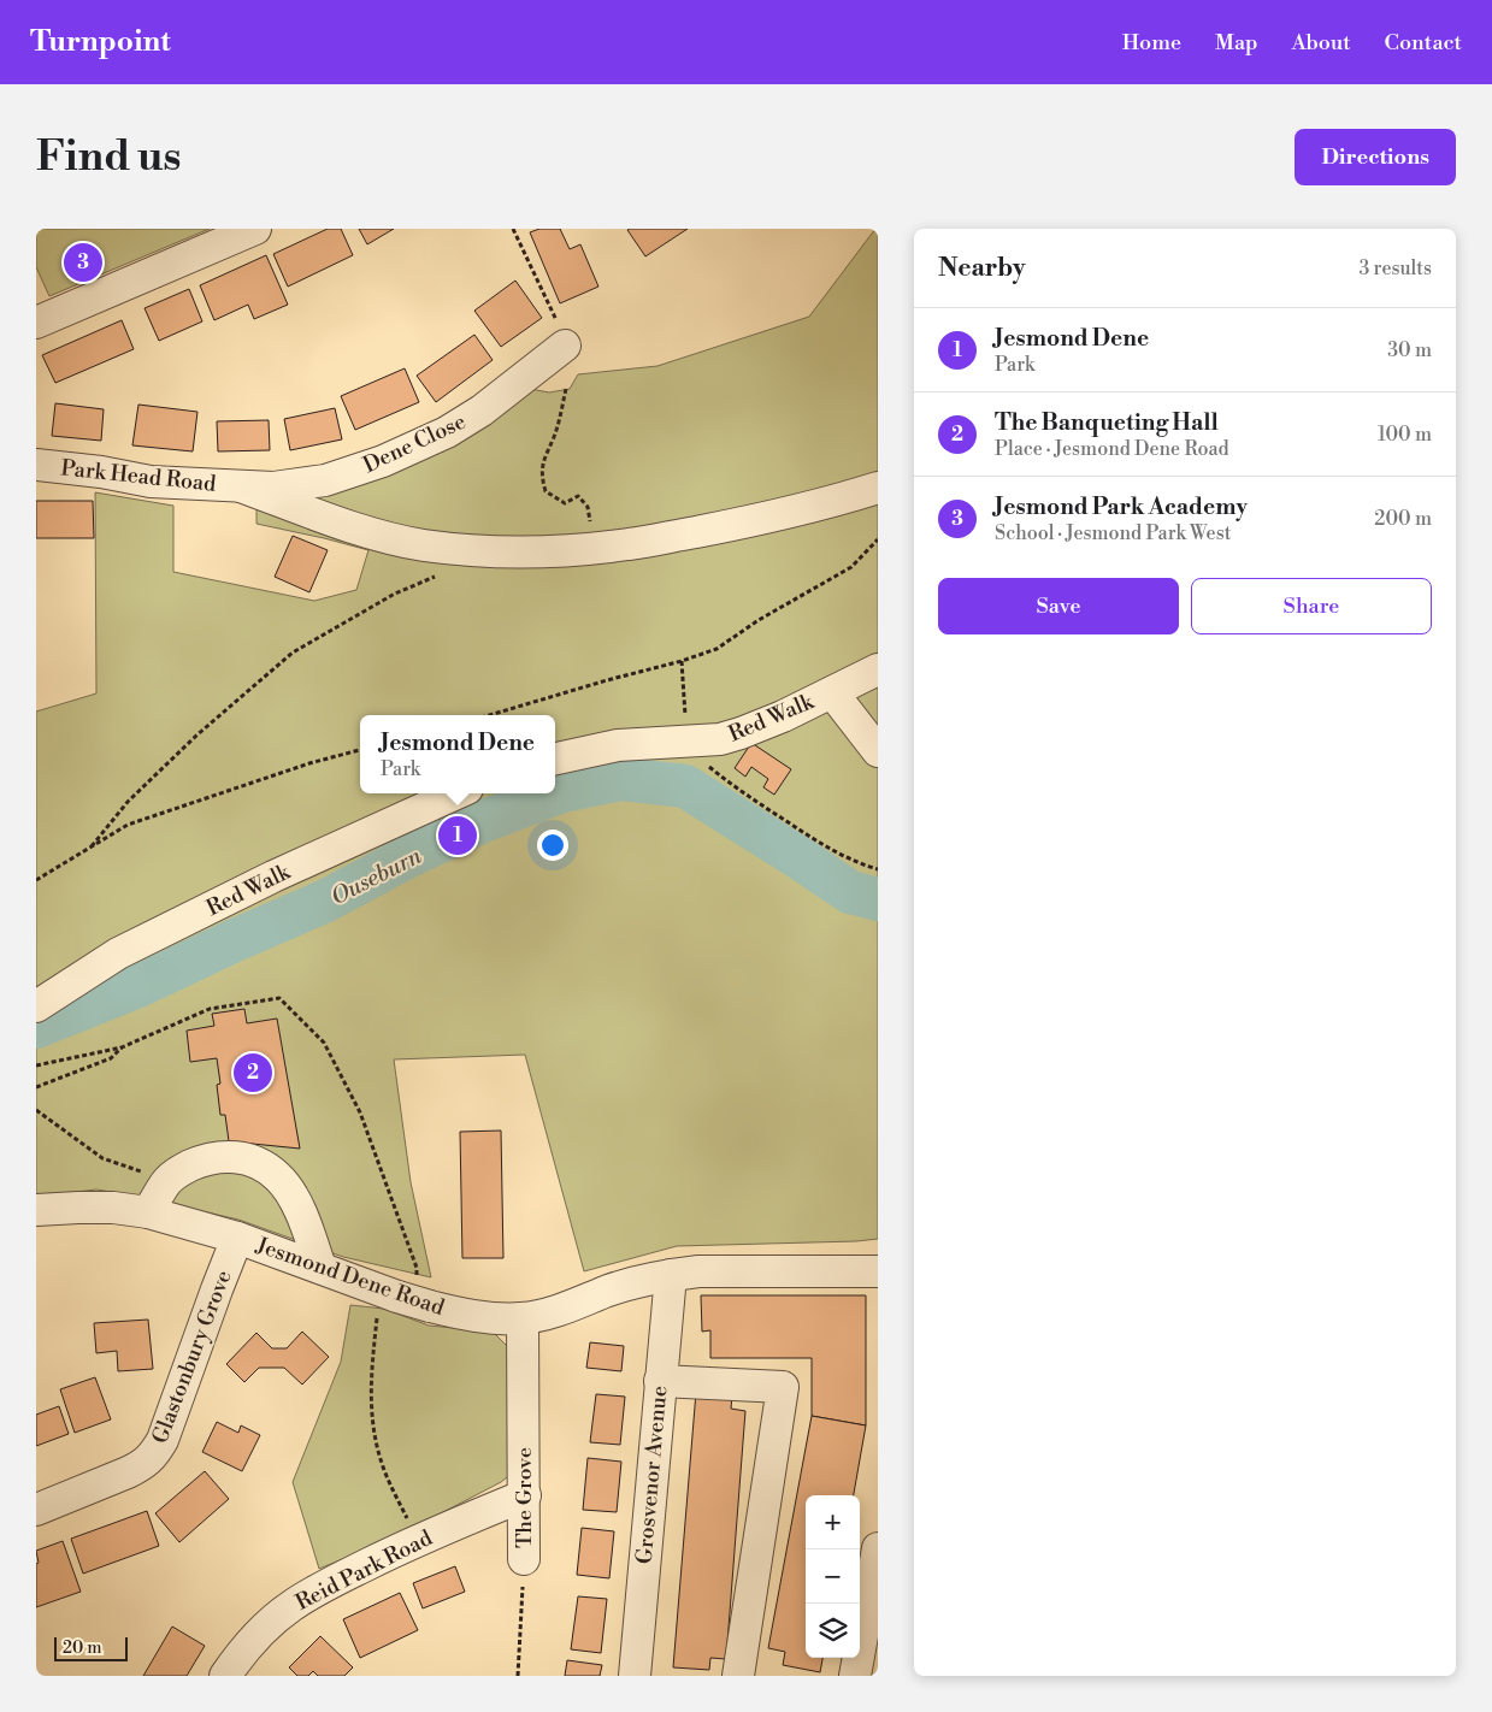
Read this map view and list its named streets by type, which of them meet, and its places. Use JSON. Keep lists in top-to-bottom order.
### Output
{
  "streets": {
    "street": [
      "Dene Close",
      "Park Head Road",
      "Red Walk",
      "Jesmond Dene Road",
      "Glastonbury Grove",
      "Grosvenor Avenue",
      "The Grove",
      "Reid Park Road"
    ]
  },
  "crossings": [
    ["Dene Close", "Park Head Road"],
    ["Jesmond Dene Road", "Glastonbury Grove"],
    ["Jesmond Dene Road", "Grosvenor Avenue"],
    ["Jesmond Dene Road", "The Grove"],
    ["The Grove", "Reid Park Road"]
  ],
  "water": ["Ouseburn"],
  "scale_bar": "20 m",
  "page": {
    "header": "Turnpoint",
    "nav": [
      "Home",
      "Map",
      "About",
      "Contact"
    ],
    "buttons": [
      "Directions",
      ["Save", "Share"]
    ],
    "title": "Find us",
    "heading": ["Nearby", "3 results"],
    "pins": ["3", "1", "2"],
    "list": [
      {
        "mark": "1",
        "name": "Jesmond Dene",
        "note": "Park",
        "value": "30 m"
      },
      {
        "mark": "2",
        "name": "The Banqueting Hall",
        "note": "Place · Jesmond Dene Road",
        "value": "100 m"
      },
      {
        "mark": "3",
        "name": "Jesmond Park Academy",
        "note": "School · Jesmond Park West",
        "value": "200 m"
      }
    ],
    "popup": ["Jesmond Dene", "Park"],
    "map_buttons": ["+", "−"],
    "scale": "20 m"
  }
}
